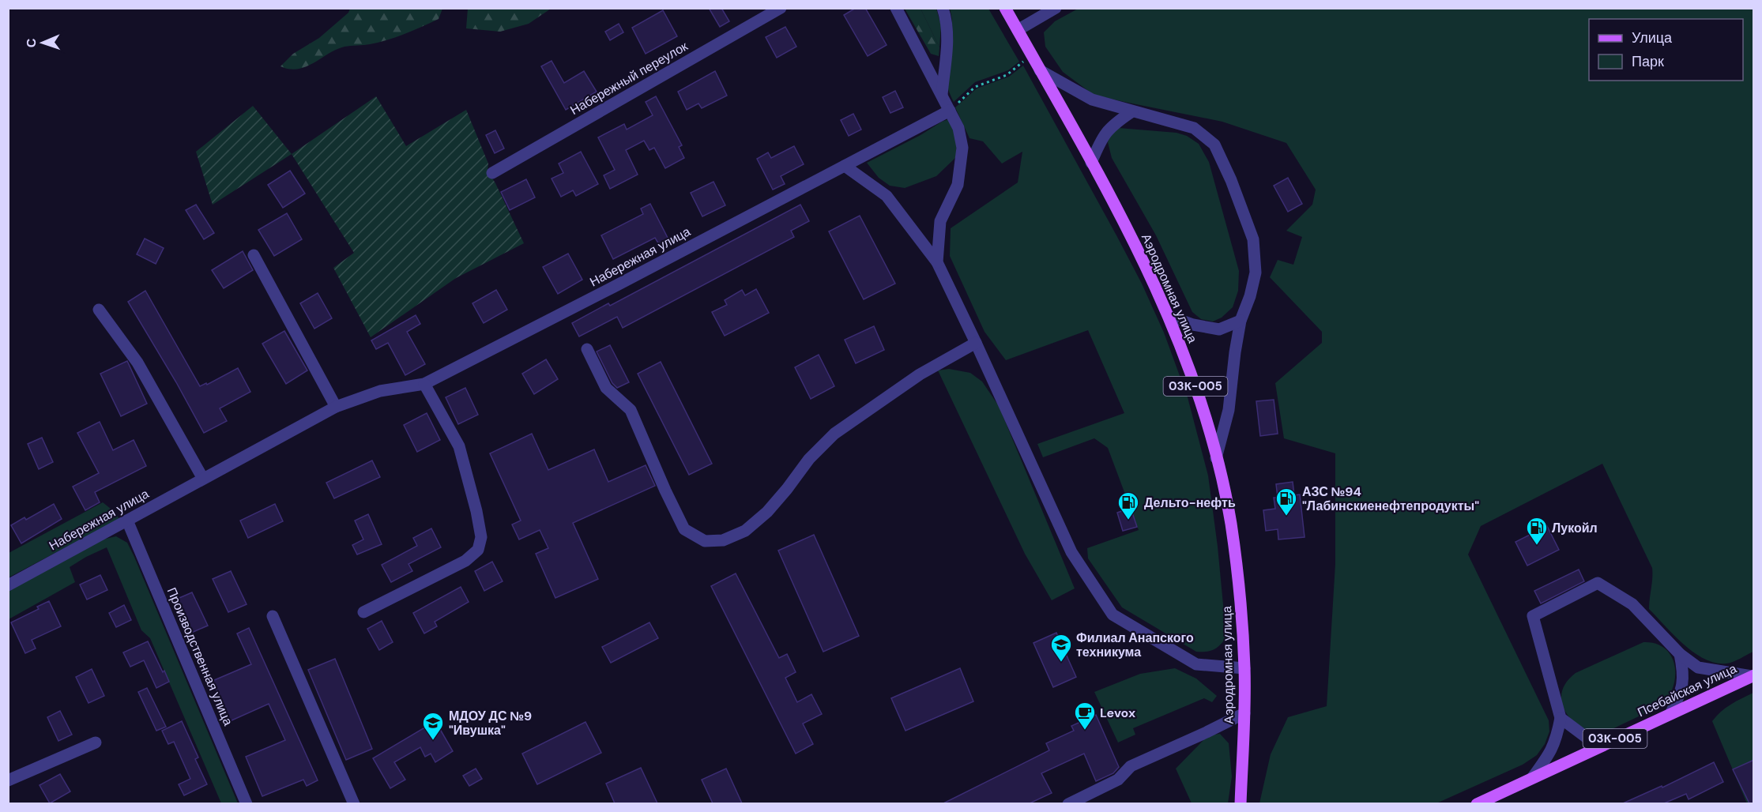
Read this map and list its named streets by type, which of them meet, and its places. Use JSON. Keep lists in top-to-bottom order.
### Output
{
  "streets": {
    "main road": ["Аэродромная улица", "03К-005", "Псебайская улица"],
    "street": ["Набережный переулок", "Набережная улица", "Производственная улица"]
  },
  "crossings": [
    ["Набережная улица", "Производственная улица"]
  ],
  "places": {
    "fuel station": ["АЗС №94 \"Лабинскиенефтепродукты\"", "Дельто-нефть", "Лукойл"],
    "school or university": ["Филиал Анапского техникума", "МДОУ ДС №9 \"Ивушка\""],
    "cafe": ["Levox"]
  },
  "legend": ["Улица", "Парк"],
  "north": "left"
}
